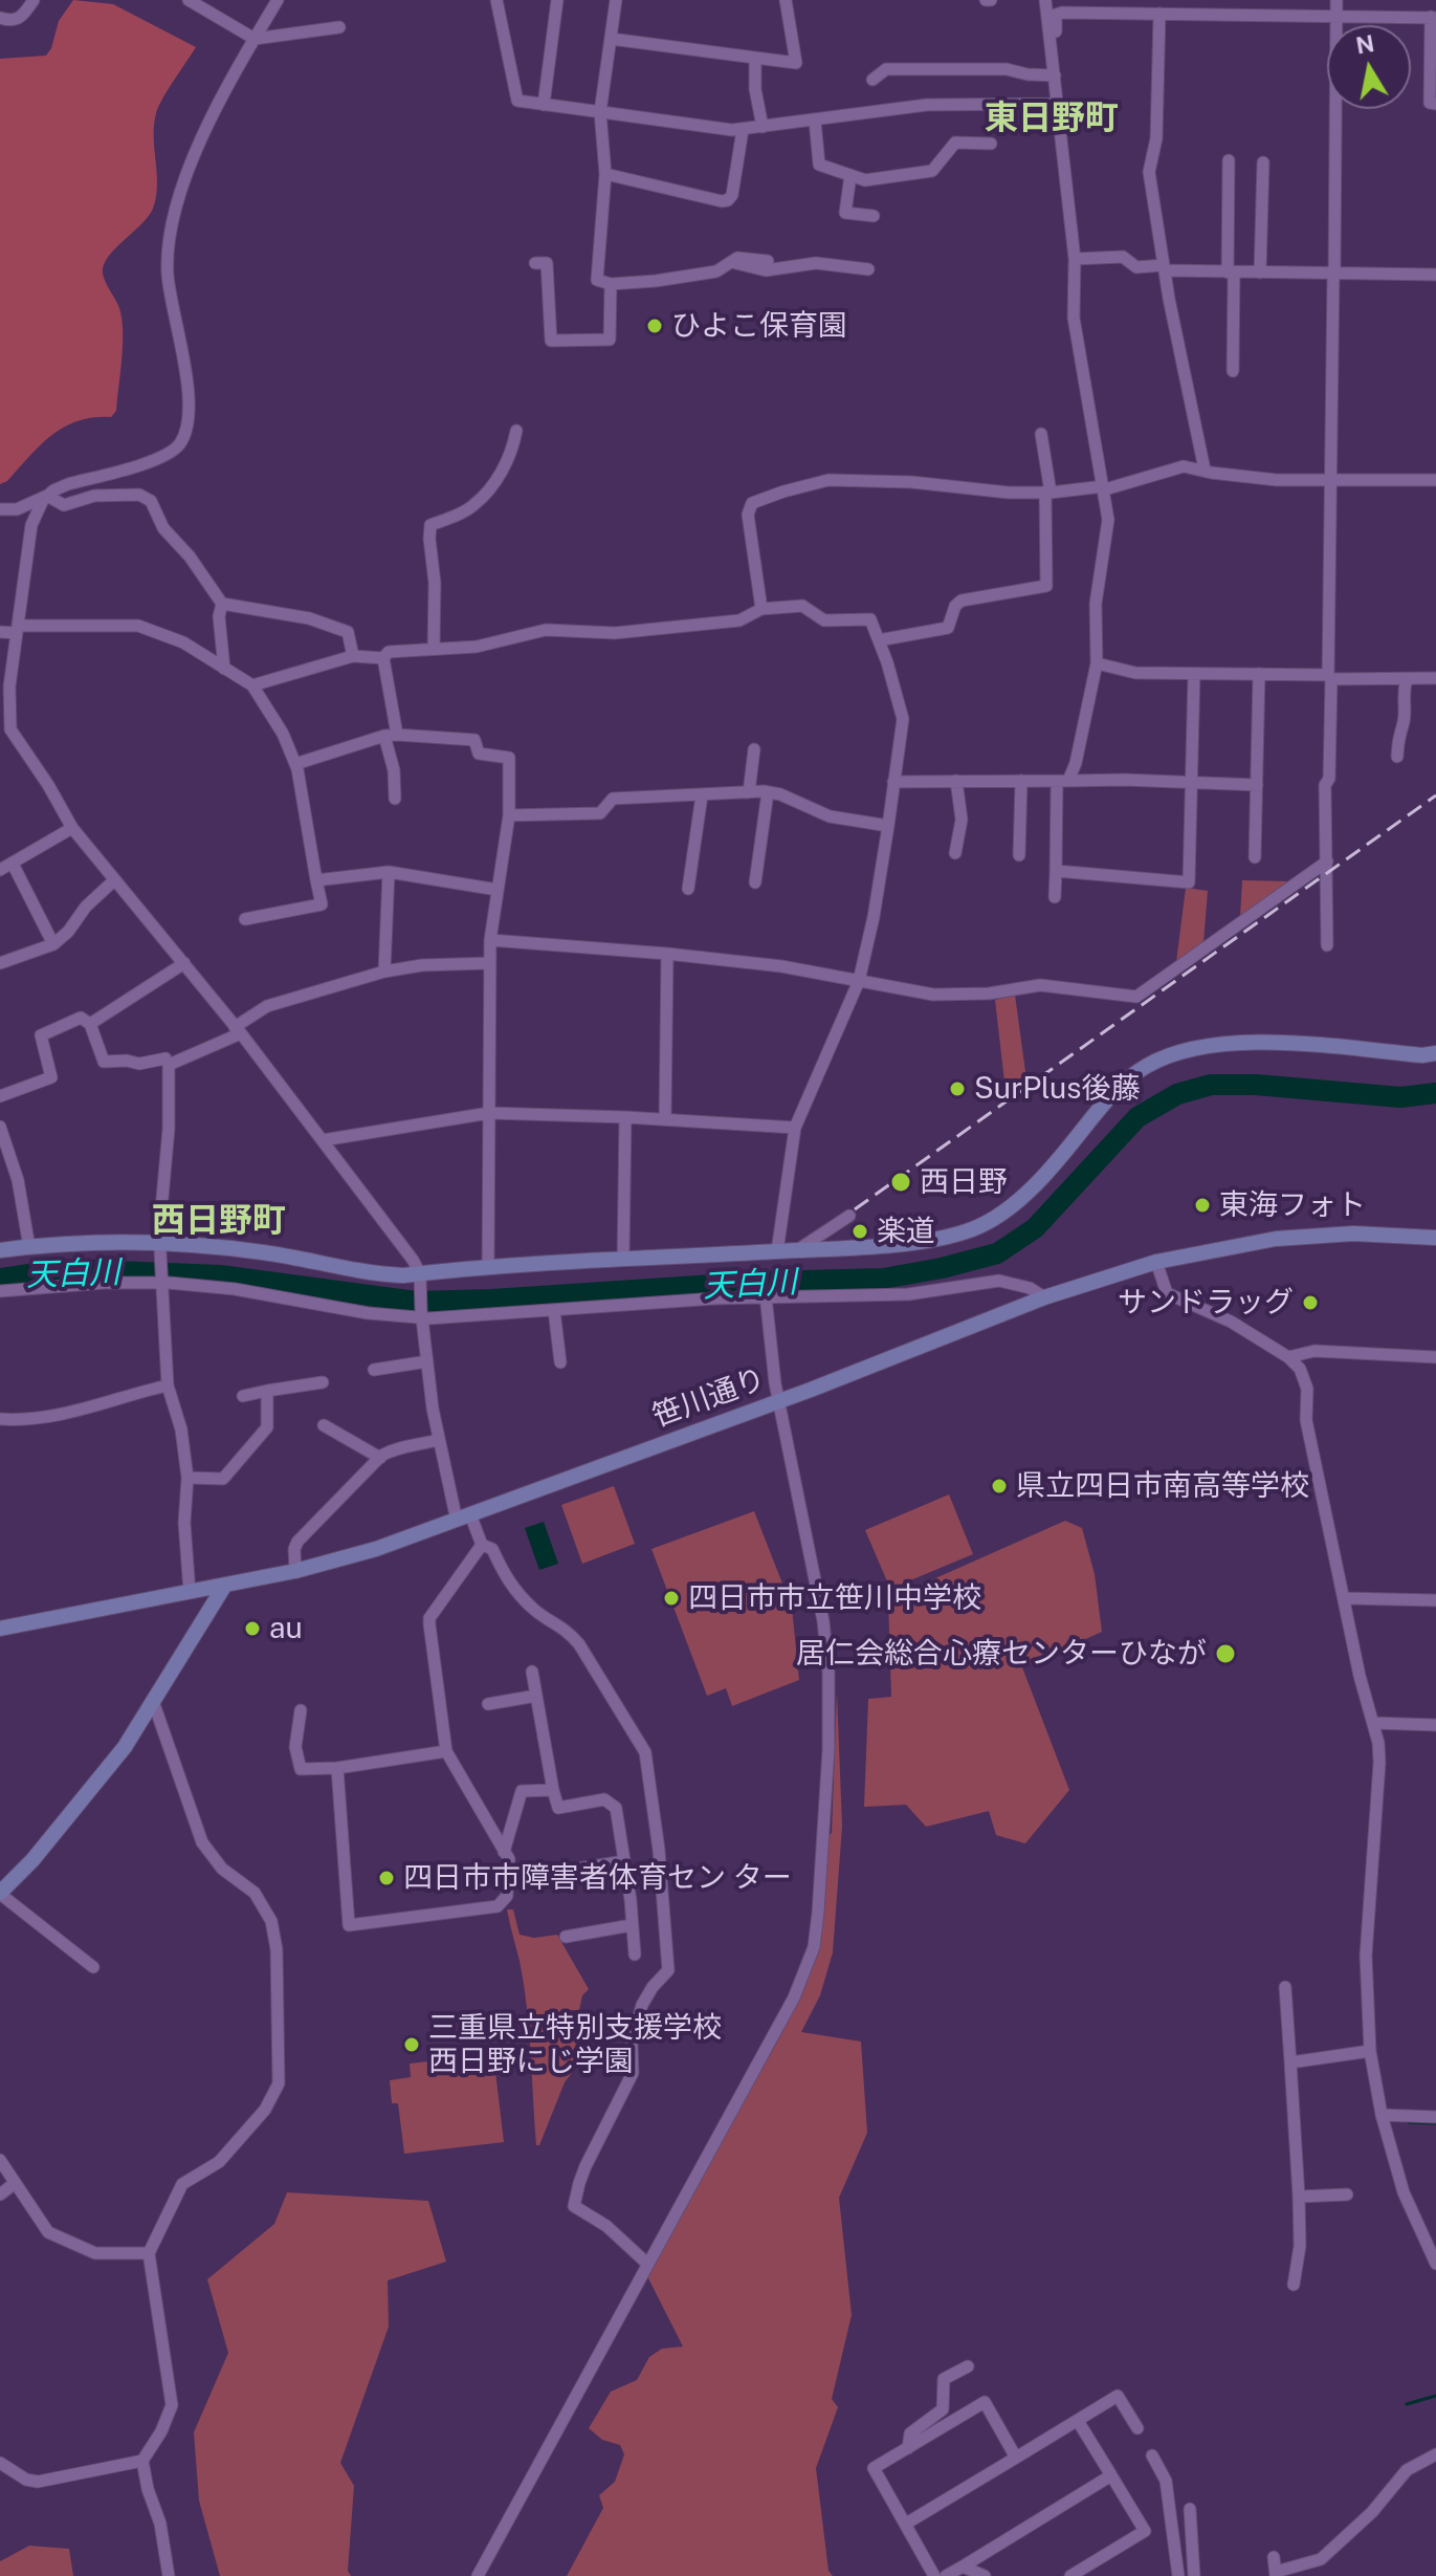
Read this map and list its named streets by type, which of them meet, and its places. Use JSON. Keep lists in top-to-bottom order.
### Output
{
  "streets": {
    "street": ["笹川通り"]
  },
  "districts": ["東日野町", "西日野町"],
  "water": ["天白川"],
  "places": [
    "ひよこ保育園",
    "SurPlus後藤",
    "西日野",
    "東海フォト",
    "楽道",
    "サンドラッグ",
    "県立四日市南高等学校",
    "四日市市立笹川中学校",
    "au",
    "居仁会総合心療センターひなが",
    "四日市市障害者体育セン ター",
    "三重県立特別支援学校 西日野にじ学園"
  ],
  "north": "top"
}
